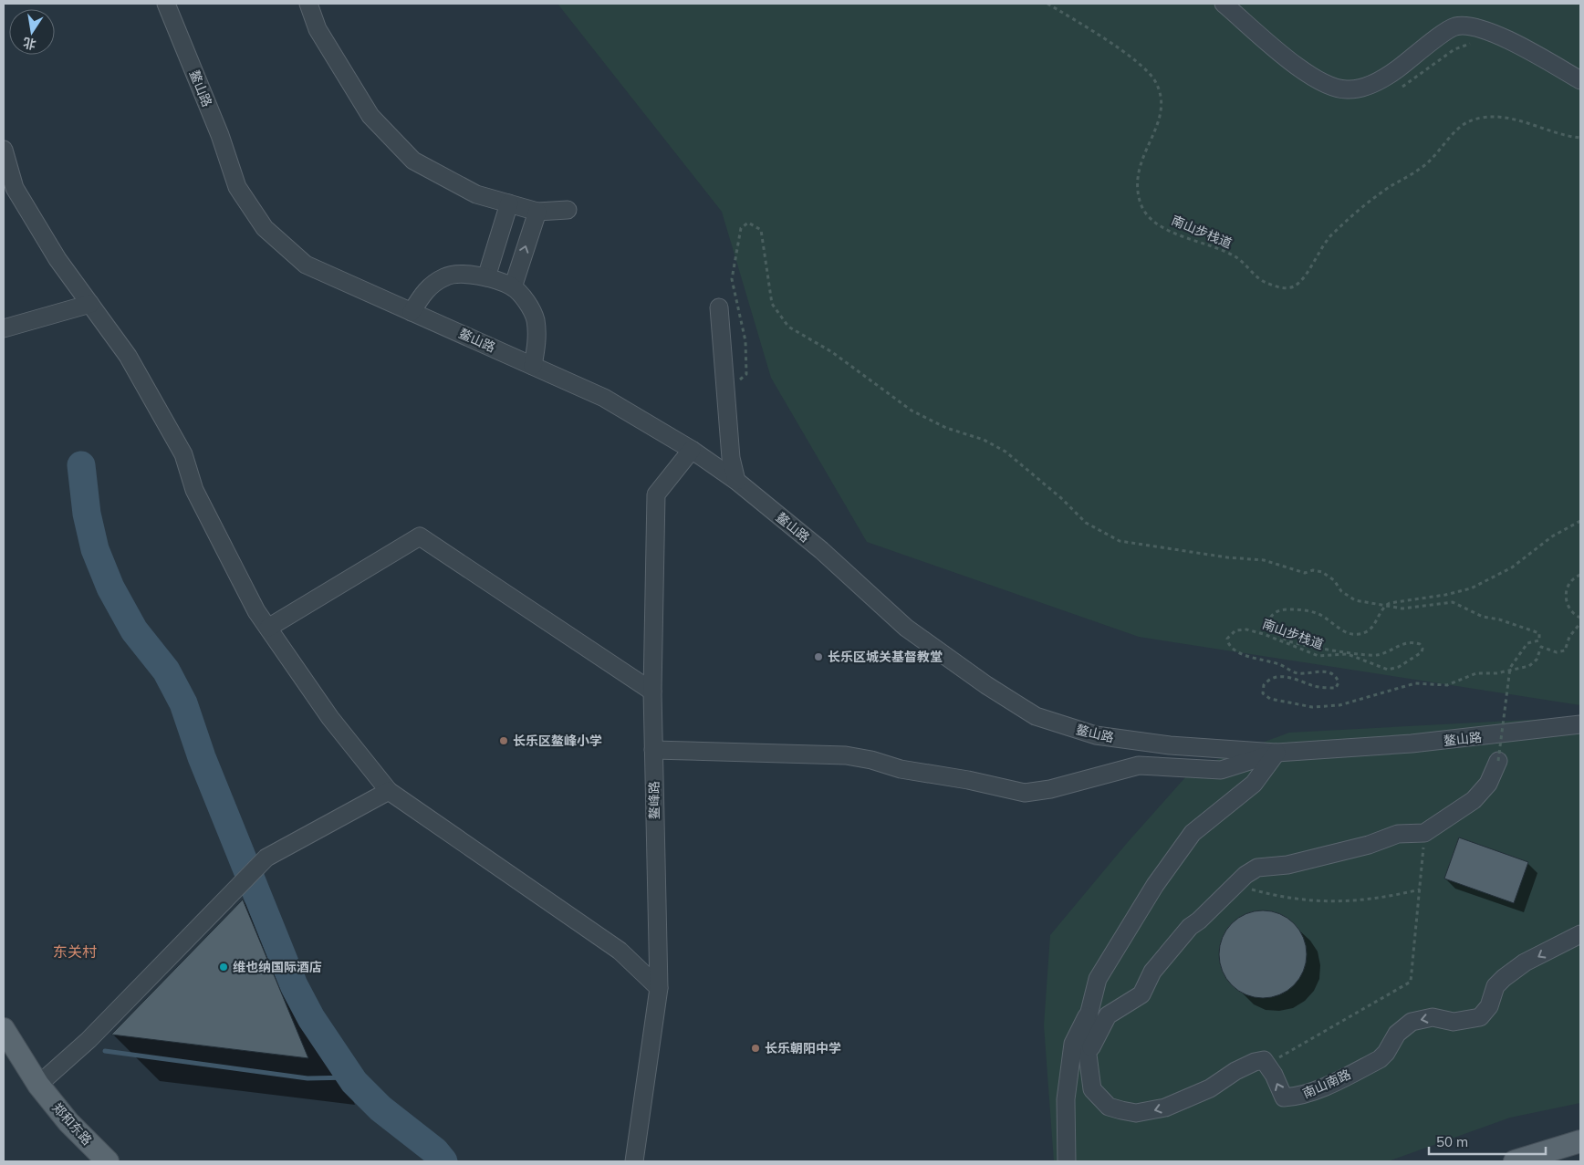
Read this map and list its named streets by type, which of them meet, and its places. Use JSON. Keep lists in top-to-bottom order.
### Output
{
  "streets": {
    "main road": ["郑和东路"],
    "street": ["鳌山路", "鳌峰路", "南山南路"],
    "path": ["南山步栈道"]
  },
  "crossings": [
    ["鳌山路", "鳌峰路"]
  ],
  "one_way": ["南山南路"],
  "districts": ["东关村"],
  "places": [
    "长乐区城关基督教堂",
    "长乐区鳌峰小学",
    "维也纳国际酒店",
    "长乐朝阳中学"
  ],
  "scale_bar": "50 m",
  "north": "bottom"
}
